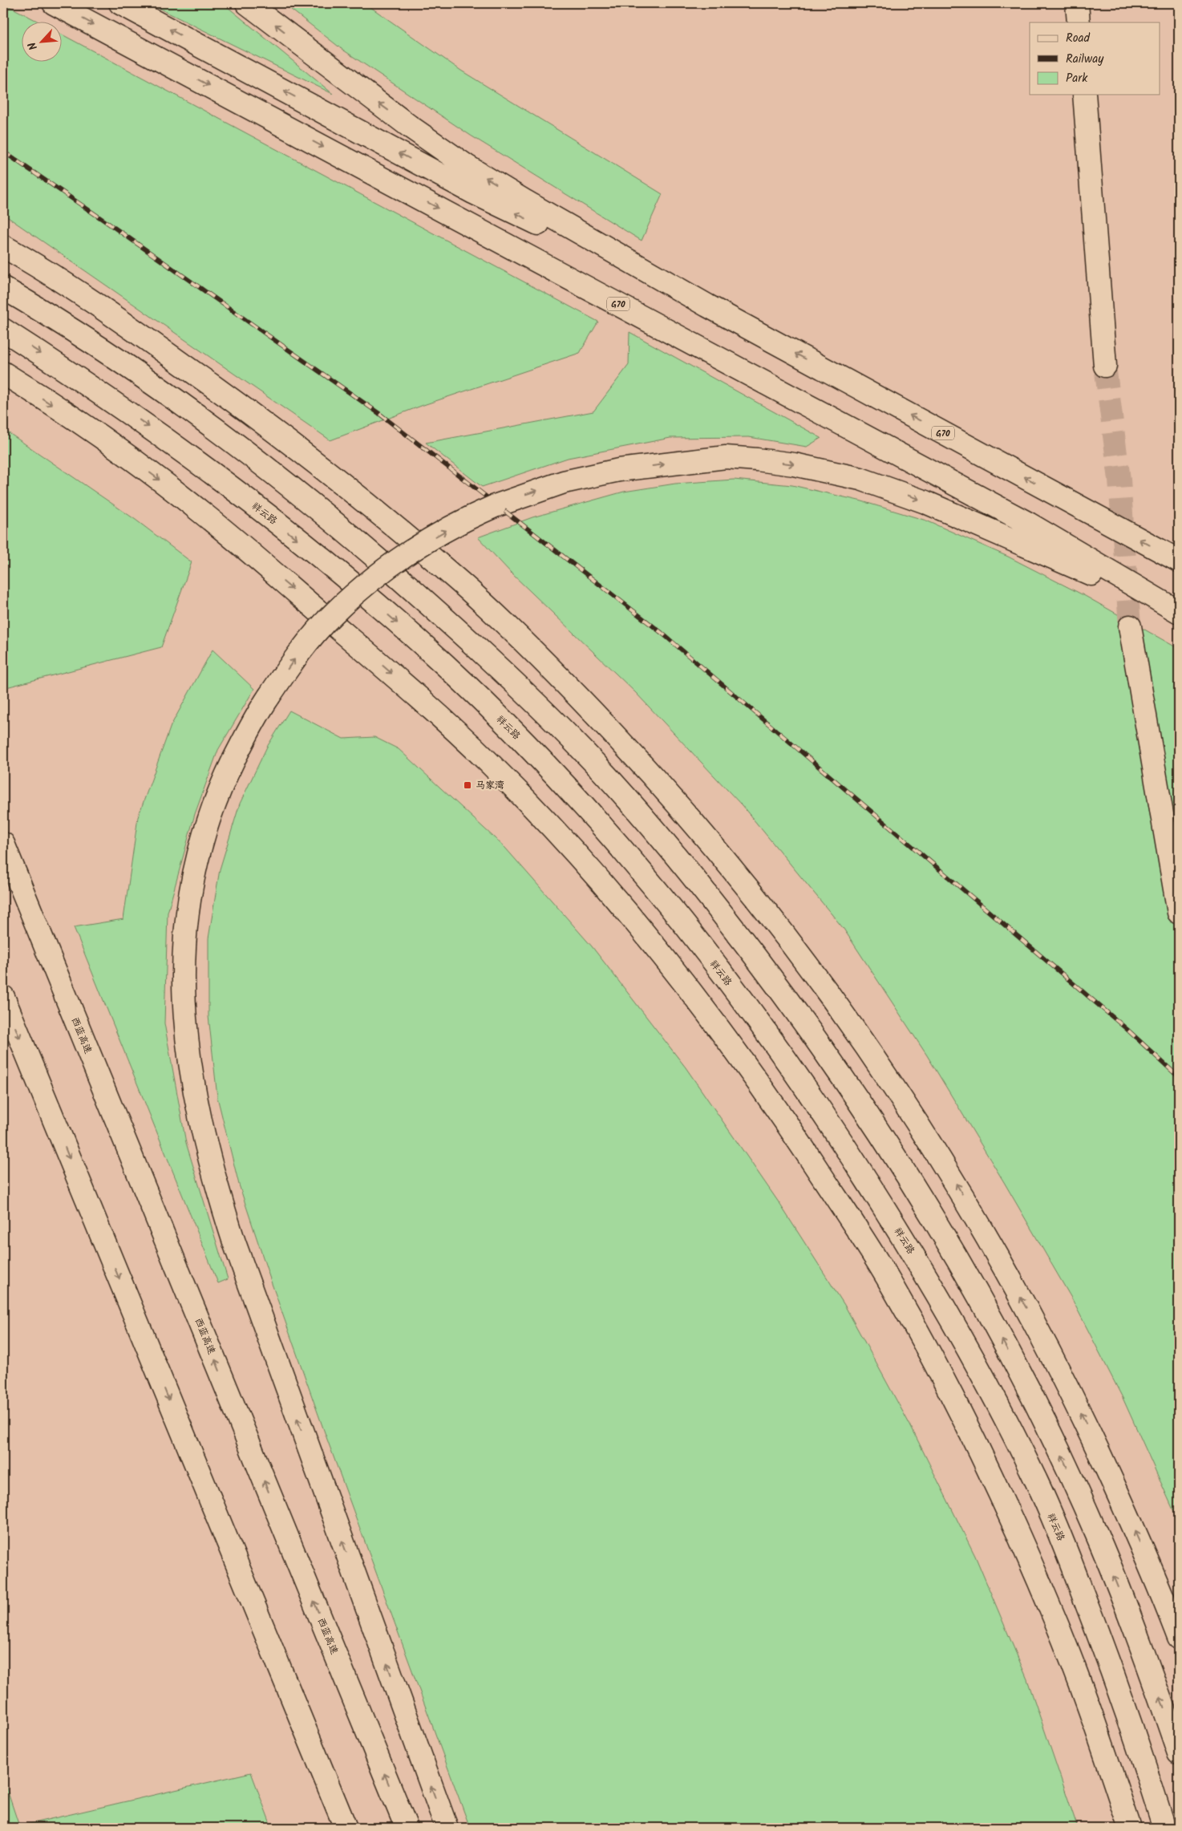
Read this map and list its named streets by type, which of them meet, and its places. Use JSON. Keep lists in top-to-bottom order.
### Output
{
  "streets": {
    "main road": ["G70", "祥云路", "西蓝高速"]
  },
  "places": {
    "transit": ["马家湾"]
  },
  "legend": ["Road", "Railway", "Park"],
  "north": "bottom left"
}
